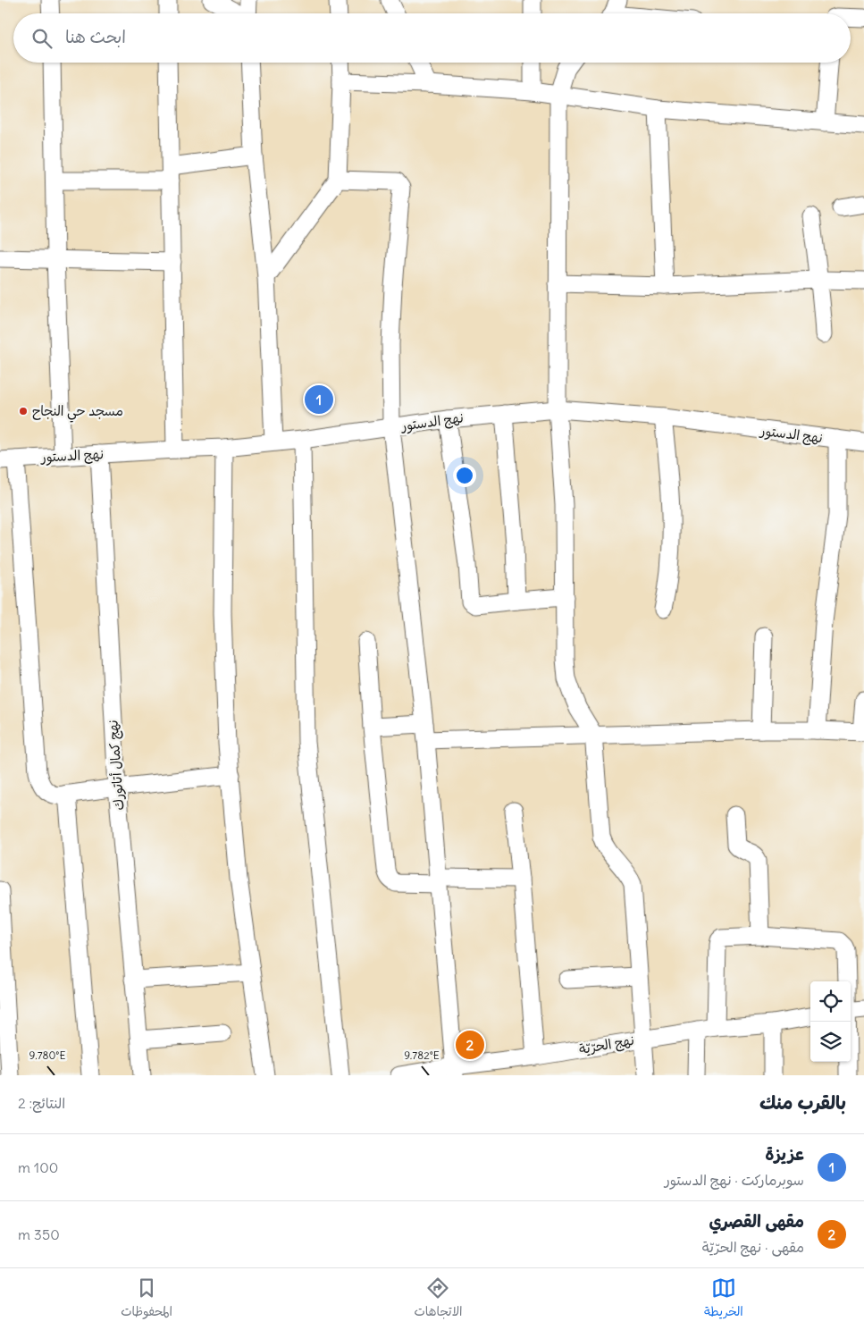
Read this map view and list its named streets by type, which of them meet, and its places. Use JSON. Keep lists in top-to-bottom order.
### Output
{
  "streets": {
    "street": ["نهج الدستور", "نهج كمال أتاتورك", "نهج الحرّيّة"]
  },
  "crossings": [
    ["نهج الدستور", "نهج كمال أتاتورك"]
  ],
  "places": ["مسجد حي النجاح"],
  "page": {
    "search": "ابحث هنا",
    "pins": ["1", "2"],
    "heading": ["بالقرب منك", "النتائج: 2"],
    "list": [
      {
        "mark": "1",
        "name": "عزيزة",
        "note": "سوبرماركت · نهج الدستور",
        "value": "100 m"
      },
      {
        "mark": "2",
        "name": "مقهى القصري",
        "note": "مقهى · نهج الحرّيّة",
        "value": "350 m"
      }
    ],
    "nav": ["الخريطة", "الاتجاهات", "المحفوظات"]
  },
  "coordinates": ["9.780°E", "9.782°E"]
}
